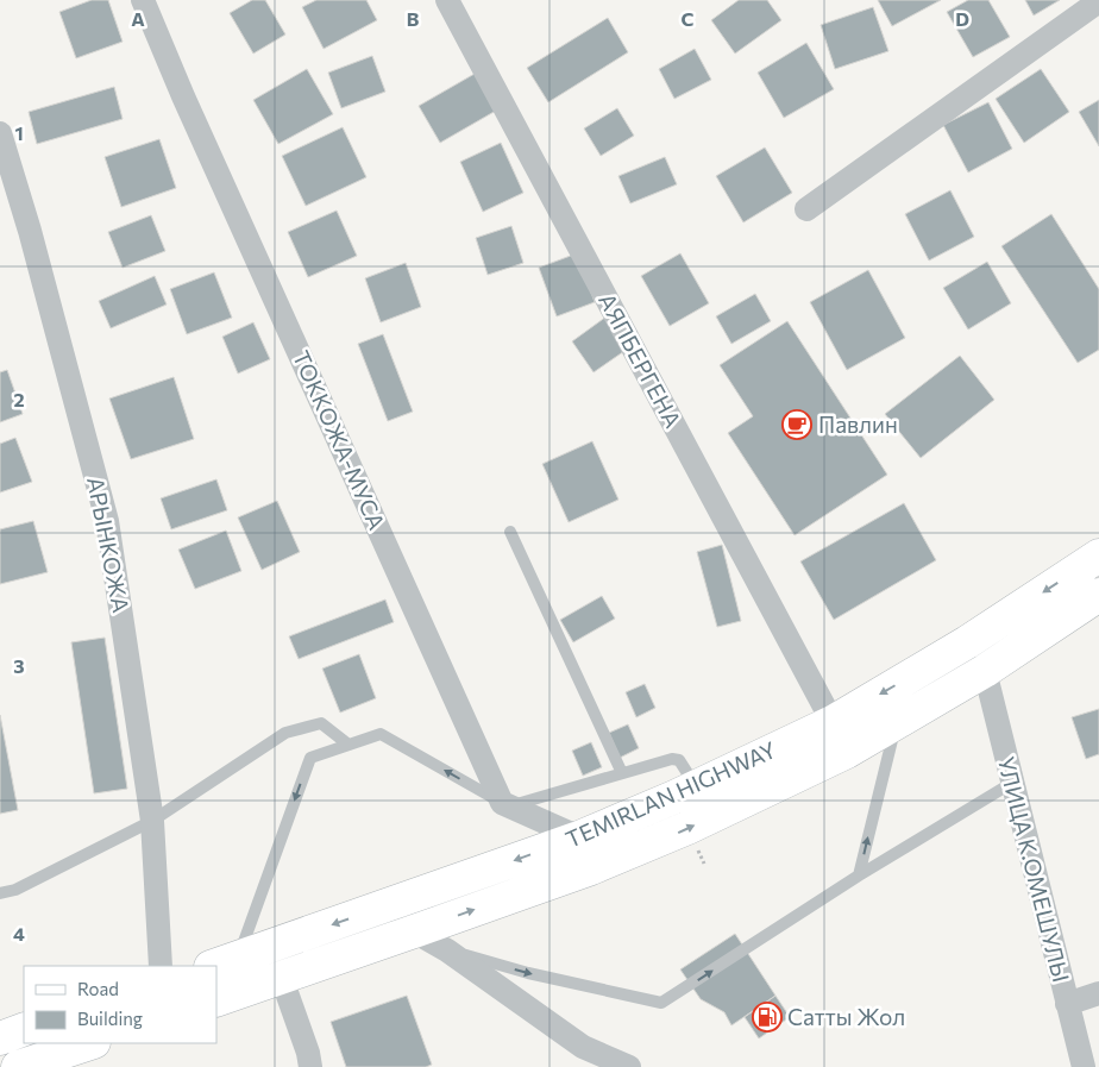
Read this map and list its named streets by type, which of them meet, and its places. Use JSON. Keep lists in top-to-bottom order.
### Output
{
  "streets": {
    "main road": ["TEMIRLAN HIGHWAY"],
    "street": [
      "АЯПБЕРГЕНА",
      "ТОККОЖА-МУСА",
      "АРЫНКОЖА",
      "УЛИЦА К.ОМЕШУЛЫ"
    ]
  },
  "crossings": [
    ["АЯПБЕРГЕНА", "TEMIRLAN HIGHWAY"],
    ["TEMIRLAN HIGHWAY", "УЛИЦА К.ОМЕШУЛЫ"]
  ],
  "places": {
    "cafe": ["Павлин"],
    "fuel station": ["Сатты Жол"]
  },
  "legend": ["Road", "Building"],
  "grid": {
    "columns": [
      "A",
      "B",
      "C",
      "D"
    ],
    "rows": [
      "1",
      "2",
      "3",
      "4"
    ]
  }
}
